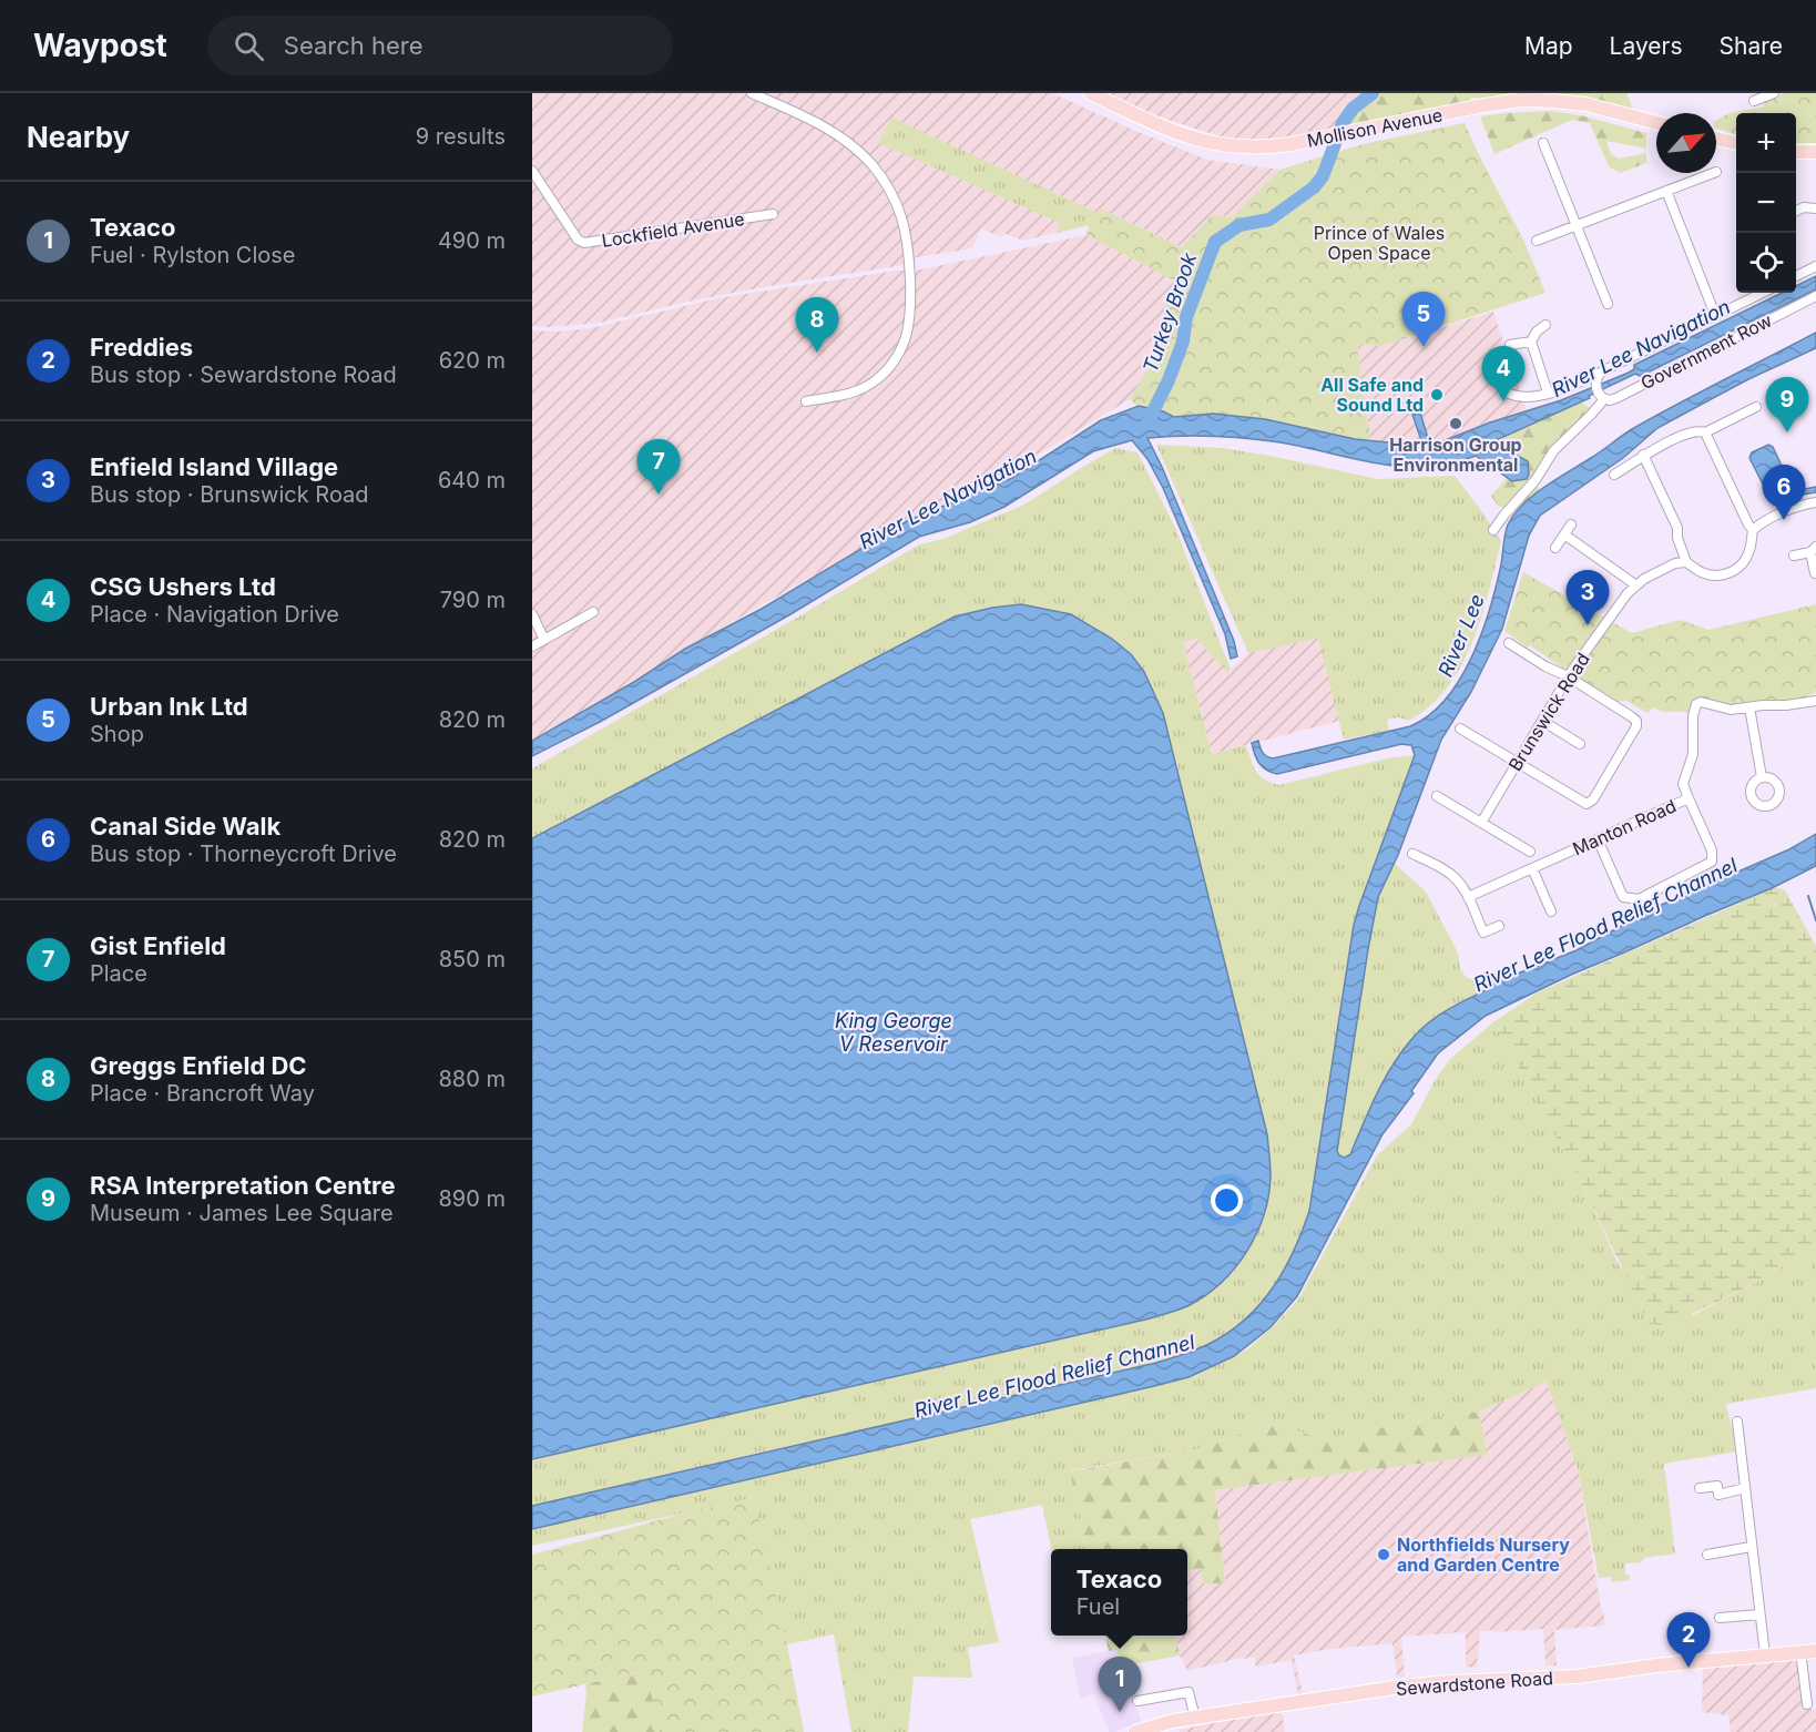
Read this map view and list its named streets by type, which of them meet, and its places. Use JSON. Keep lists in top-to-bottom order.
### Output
{
  "streets": {
    "main road": ["Mollison Avenue", "Sewardstone Road"],
    "street": [
      "Lockfield Avenue",
      "Government Row",
      "Brunswick Road",
      "Manton Road"
    ]
  },
  "water": [
    "Turkey Brook",
    "River Lee Navigation",
    "River Lee",
    "River Lee Flood Relief Channel",
    "King George V Reservoir"
  ],
  "parks": ["Prince of Wales Open Space"],
  "places": ["All Safe and Sound Ltd", "Harrison Group Environmental", "Northfields Nursery and Garden Centre"],
  "north": "top right",
  "page": {
    "header": "Waypost",
    "search": "Search here",
    "nav": ["Map", "Layers", "Share"],
    "heading": ["Nearby", "9 results"],
    "map_buttons": ["+", "−"],
    "list": [
      {
        "mark": "1",
        "name": "Texaco",
        "note": "Fuel · Rylston Close",
        "value": "490 m"
      },
      {
        "mark": "2",
        "name": "Freddies",
        "note": "Bus stop · Sewardstone Road",
        "value": "620 m"
      },
      {
        "mark": "3",
        "name": "Enfield Island Village",
        "note": "Bus stop · Brunswick Road",
        "value": "640 m"
      },
      {
        "mark": "4",
        "name": "CSG Ushers Ltd",
        "note": "Place · Navigation Drive",
        "value": "790 m"
      },
      {
        "mark": "5",
        "name": "Urban Ink Ltd",
        "note": "Shop",
        "value": "820 m"
      },
      {
        "mark": "6",
        "name": "Canal Side Walk",
        "note": "Bus stop · Thorneycroft Drive",
        "value": "820 m"
      },
      {
        "mark": "7",
        "name": "Gist Enfield",
        "note": "Place",
        "value": "850 m"
      },
      {
        "mark": "8",
        "name": "Greggs Enfield DC",
        "note": "Place · Brancroft Way",
        "value": "880 m"
      },
      {
        "mark": "9",
        "name": "RSA Interpretation Centre",
        "note": "Museum · James Lee Square",
        "value": "890 m"
      }
    ],
    "pins": [
      "5",
      "8",
      "4",
      "9",
      "7",
      "6",
      "3",
      "2",
      "1"
    ],
    "popup": ["Texaco", "Fuel"]
  }
}
